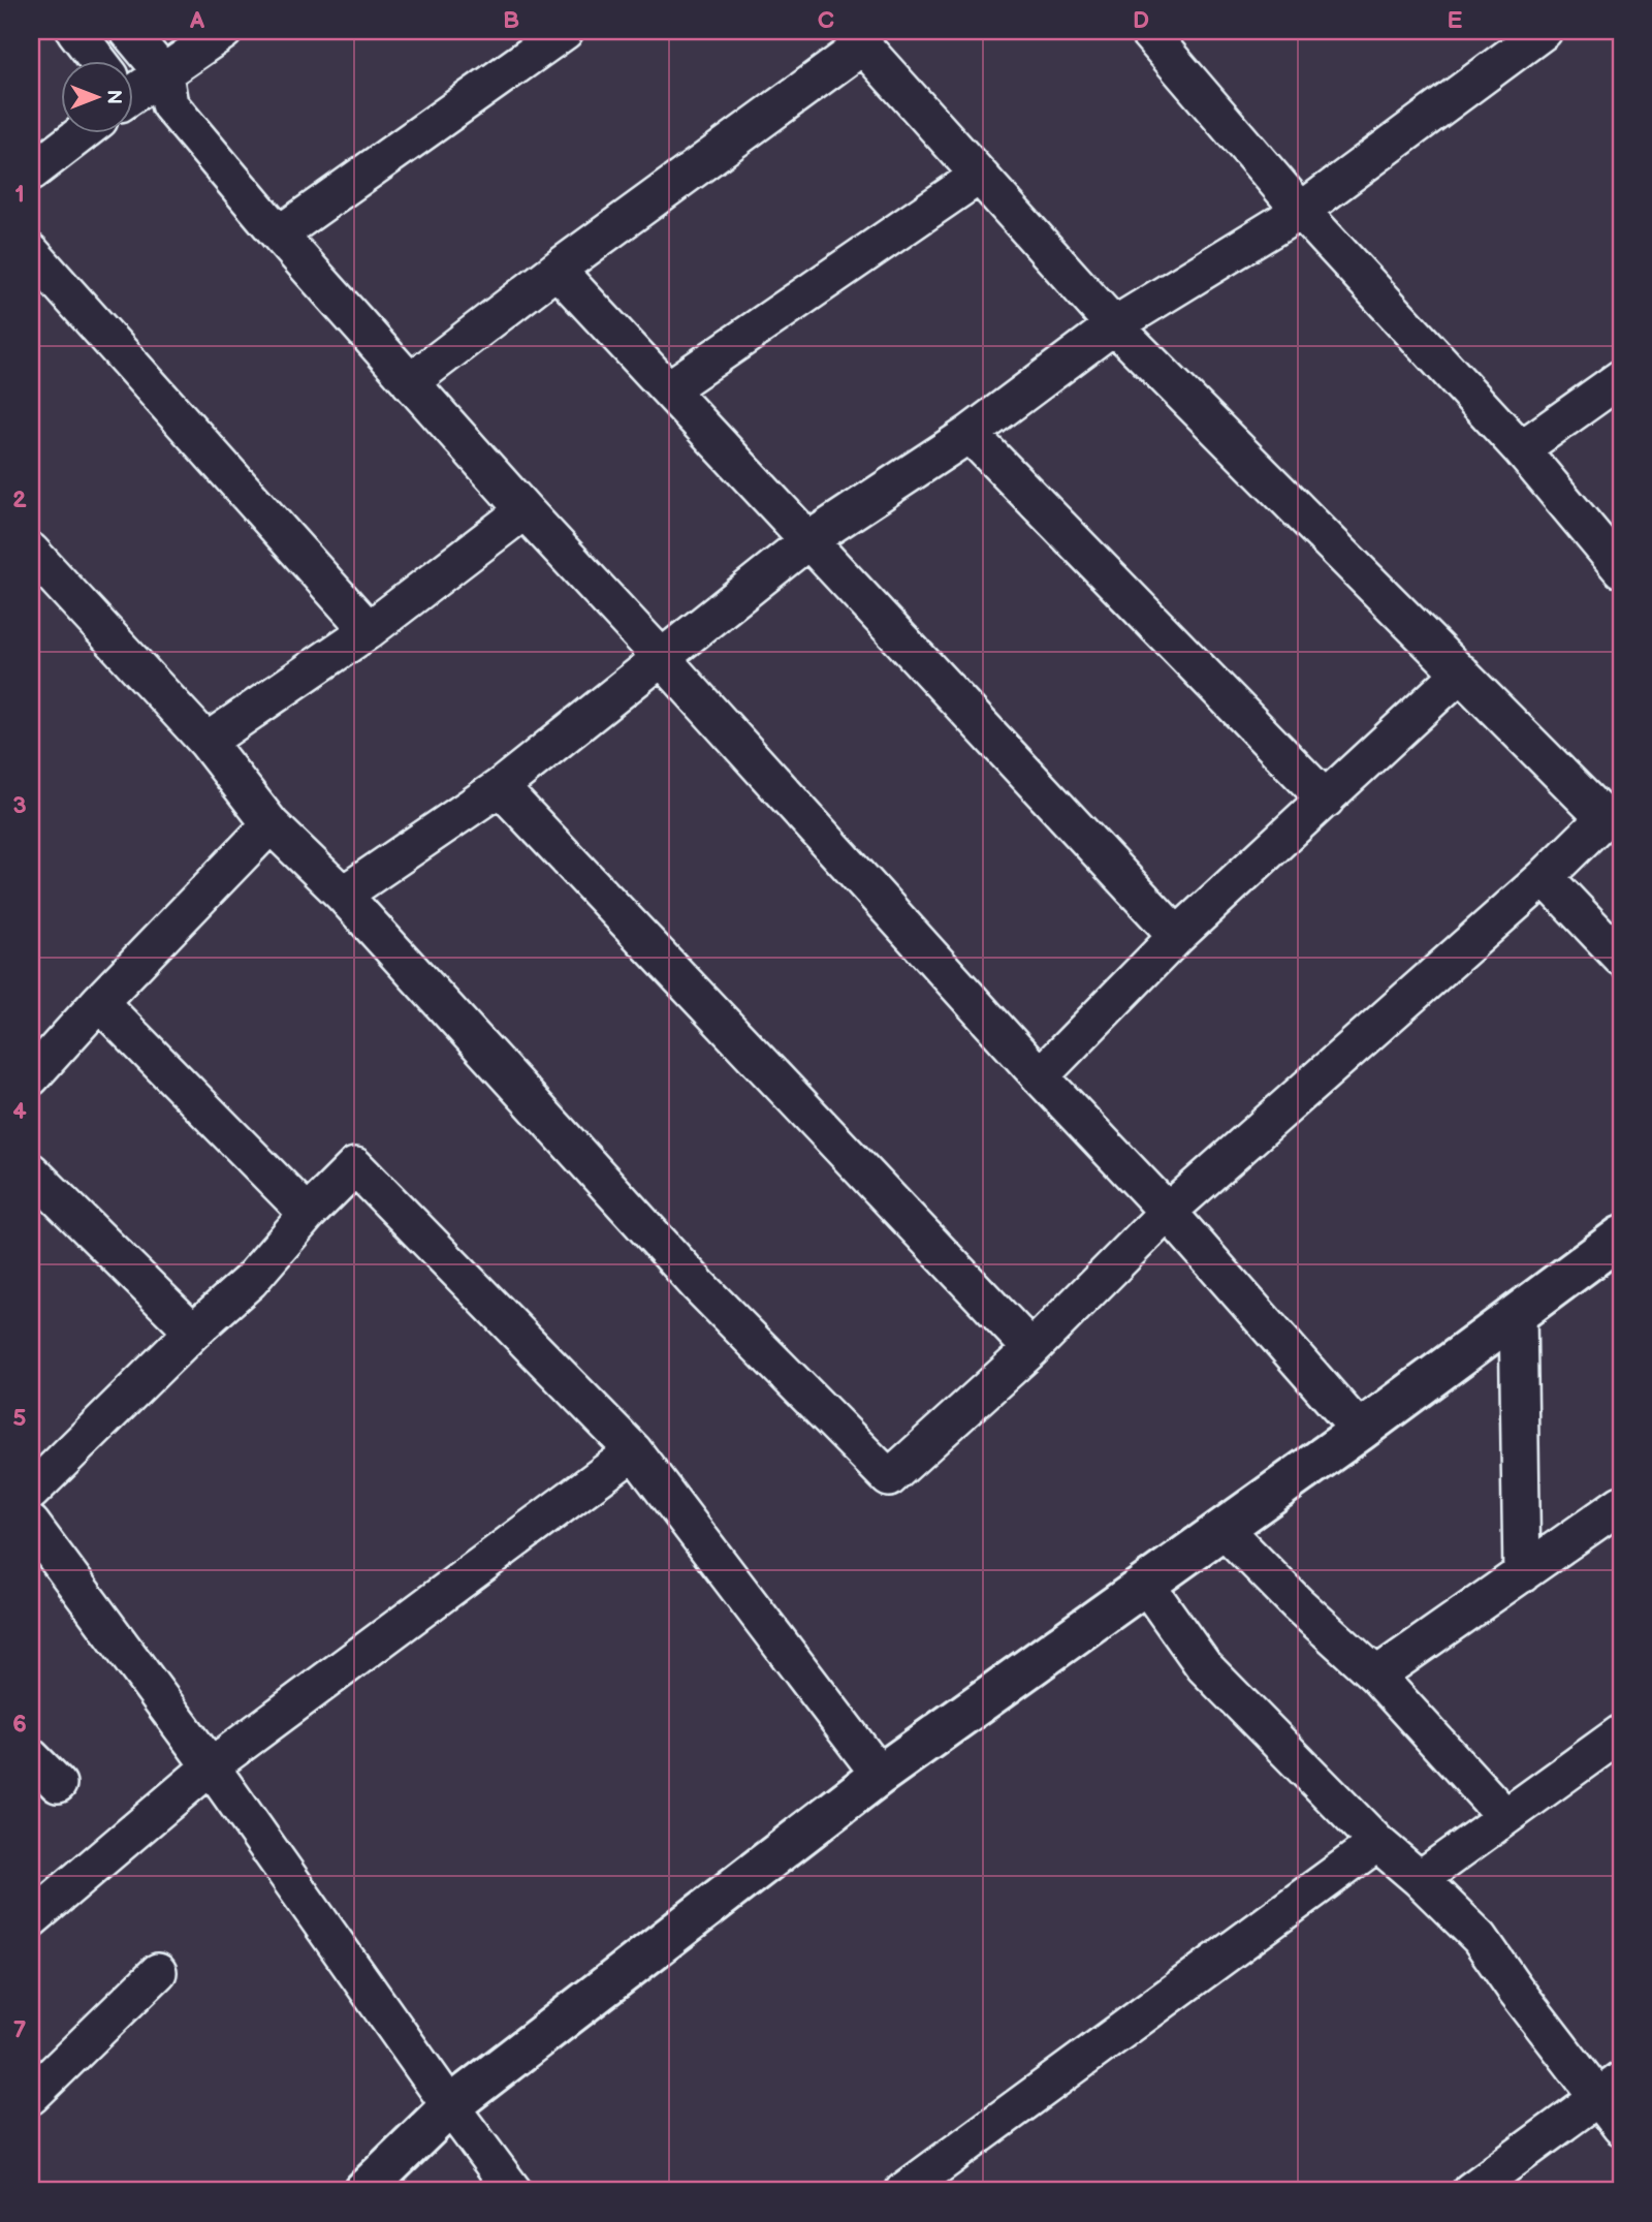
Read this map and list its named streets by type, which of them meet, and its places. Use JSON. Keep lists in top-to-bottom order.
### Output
{
  "north": "right",
  "grid": {
    "columns": [
      "A",
      "B",
      "C",
      "D",
      "E"
    ],
    "rows": [
      "1",
      "2",
      "3",
      "4",
      "5",
      "6",
      "7"
    ]
  }
}
